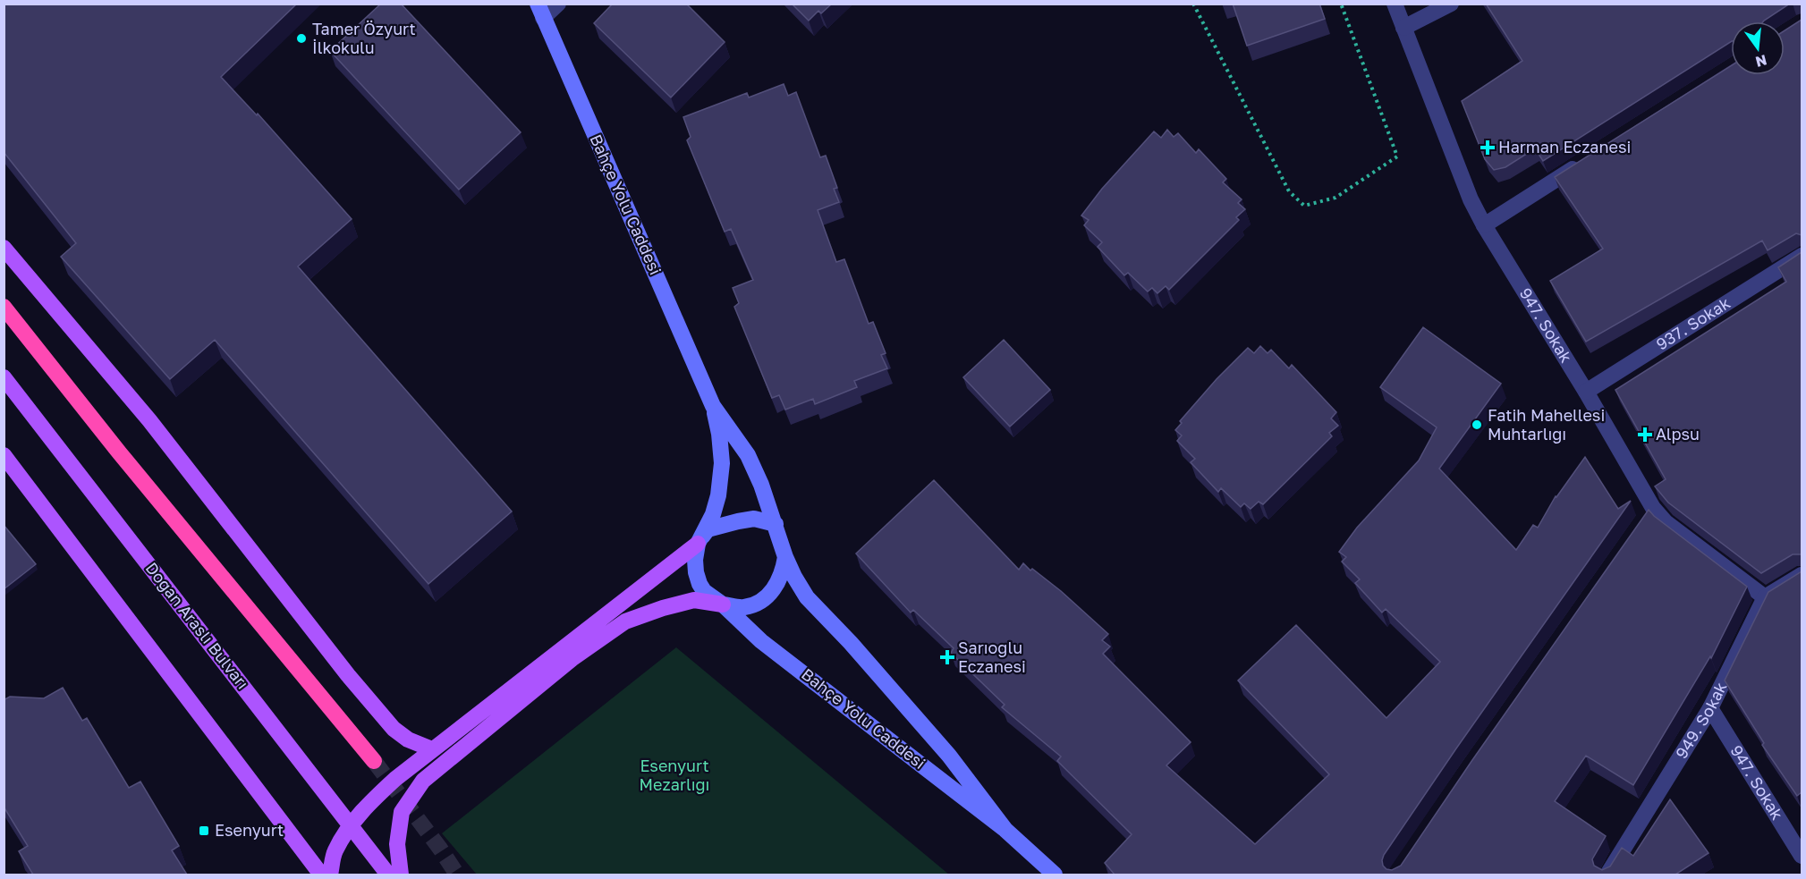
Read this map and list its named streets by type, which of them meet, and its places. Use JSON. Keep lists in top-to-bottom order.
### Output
{
  "streets": {
    "main road": ["Bahçe Yolu Caddesi", "Doğan Araslı Bulvarı"],
    "street": ["937. Sokak", "947. Sokak", "949. Sokak"]
  },
  "crossings": [
    ["937. Sokak", "947. Sokak"],
    ["947. Sokak", "949. Sokak"]
  ],
  "parks": ["Esenyurt Mezarlığı"],
  "places": {
    "other": ["Tamer Özyurt İlkokulu", "Fatih Mahellesi Muhtarlığı"],
    "health": ["Harman Eczanesi", "Alpsu", "Sarıoğlu Eczanesi"],
    "transit": ["Esenyurt"]
  },
  "north": "bottom"
}
